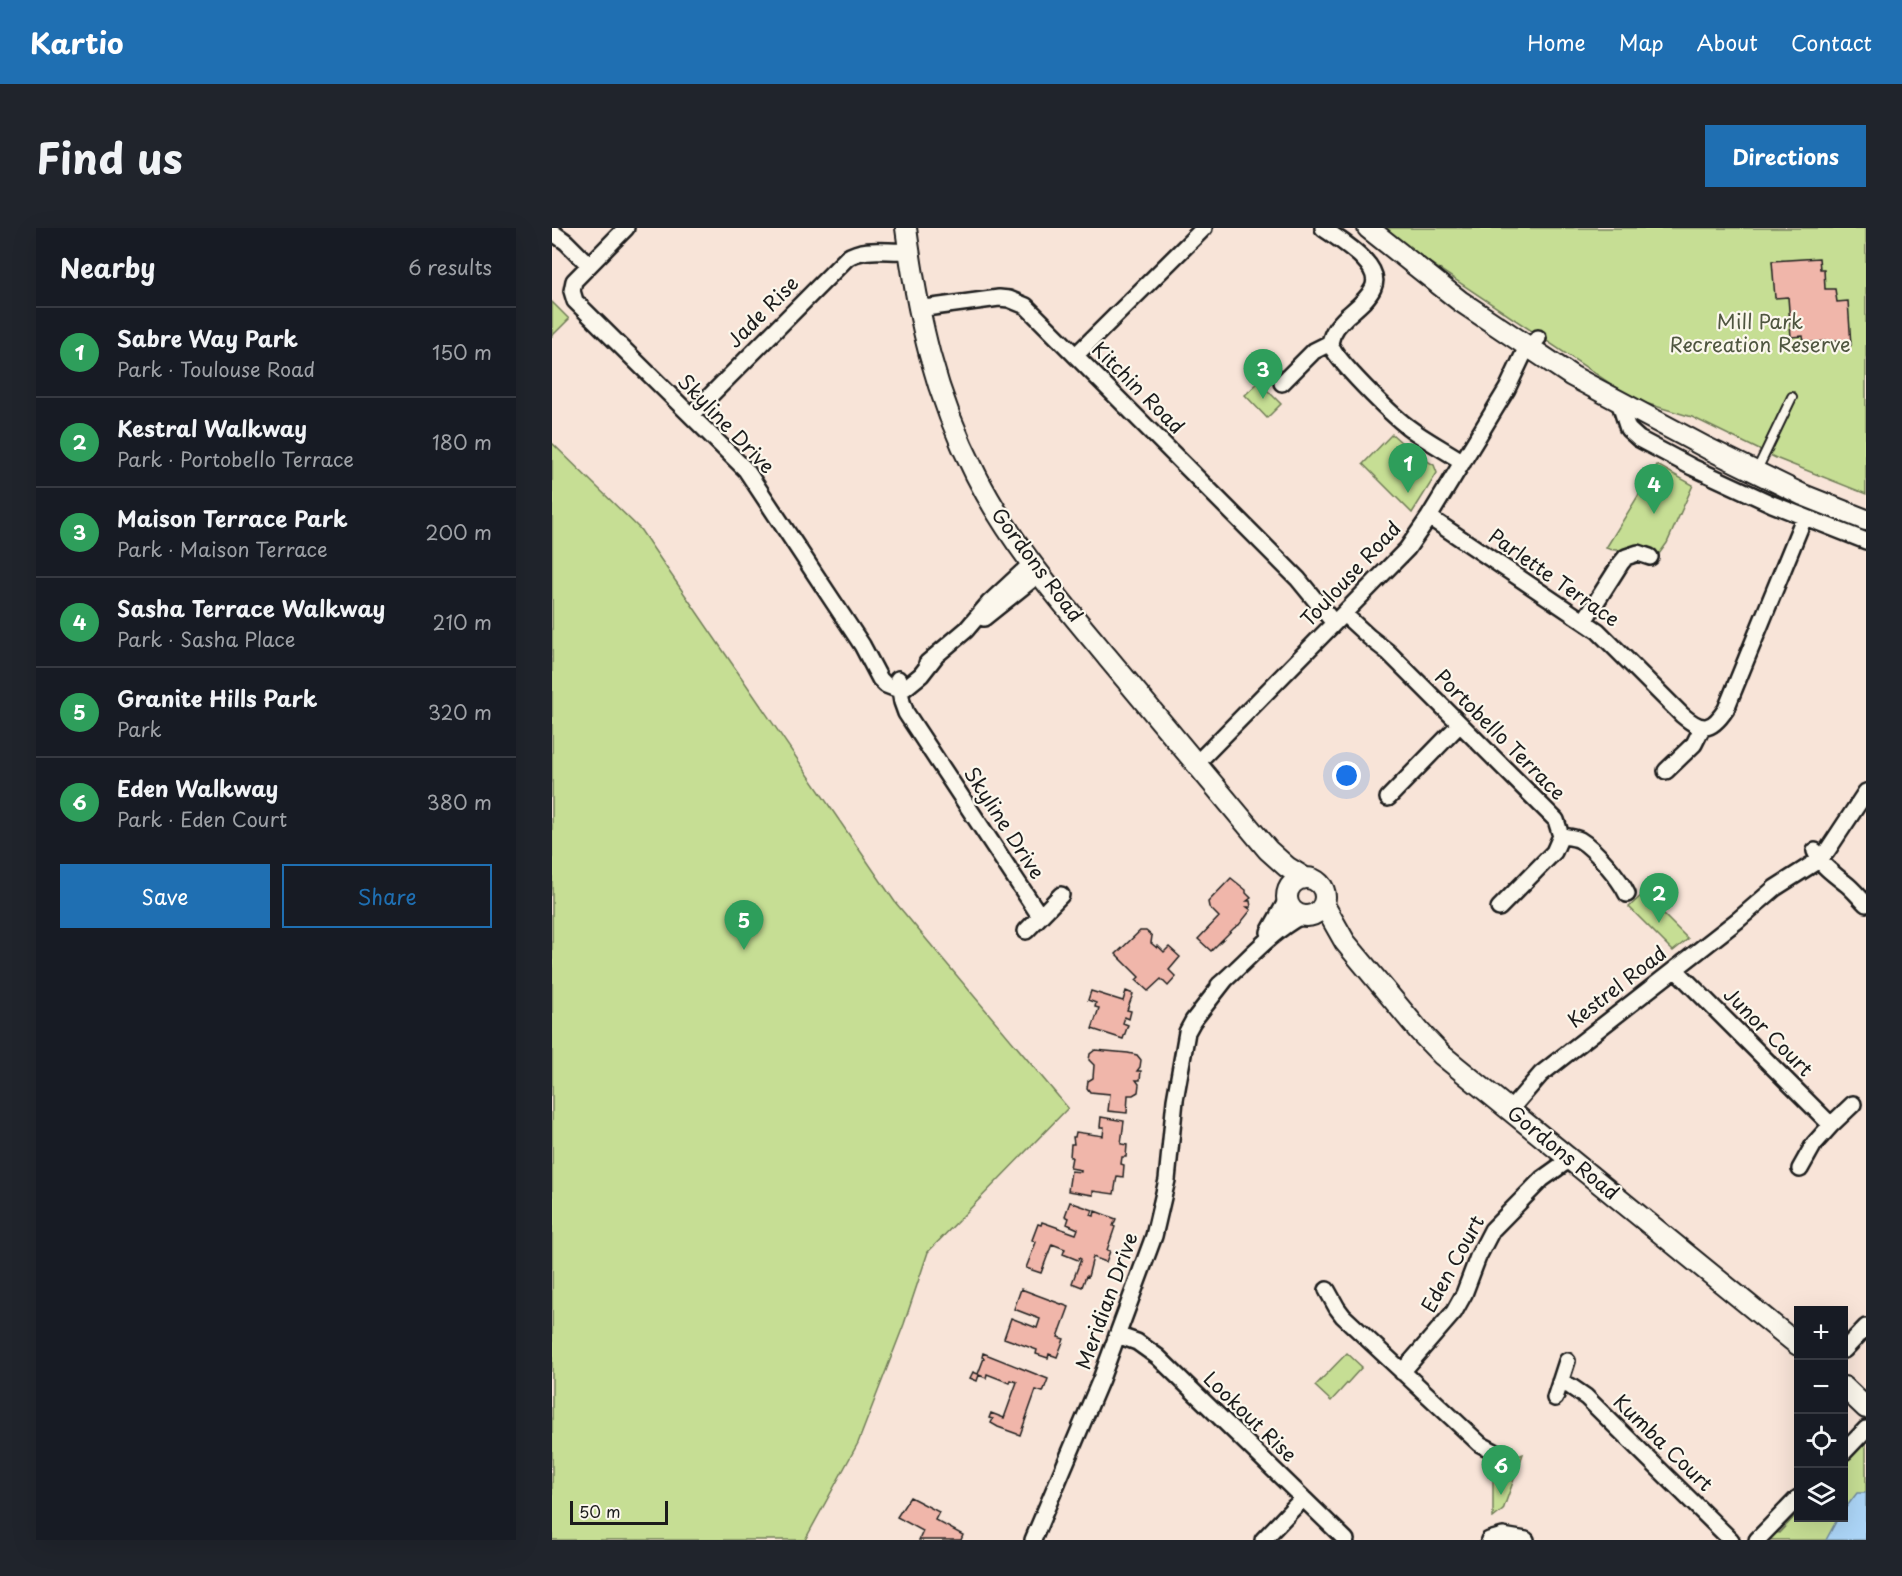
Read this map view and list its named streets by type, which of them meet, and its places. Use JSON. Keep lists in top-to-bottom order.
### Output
{
  "streets": {
    "street": [
      "Jade Rise",
      "Kitchin Road",
      "Skyline Drive",
      "Gordons Road",
      "Toulouse Road",
      "Parlette Terrace",
      "Portobello Terrace",
      "Kestrel Road",
      "Junor Court",
      "Eden Court",
      "Meridian Drive",
      "Lookout Rise",
      "Kumba Court"
    ]
  },
  "crossings": [
    ["Jade Rise", "Skyline Drive"],
    ["Jade Rise", "Gordons Road"],
    ["Kitchin Road", "Gordons Road"],
    ["Kitchin Road", "Toulouse Road"],
    ["Kitchin Road", "Portobello Terrace"],
    ["Gordons Road", "Toulouse Road"],
    ["Gordons Road", "Kestrel Road"],
    ["Gordons Road", "Eden Court"],
    ["Gordons Road", "Meridian Drive"],
    ["Toulouse Road", "Parlette Terrace"],
    ["Toulouse Road", "Portobello Terrace"],
    ["Kestrel Road", "Junor Court"],
    ["Meridian Drive", "Lookout Rise"]
  ],
  "parks": ["Mill Park Recreation Reserve"],
  "scale_bar": "50 m",
  "page": {
    "header": "Kartio",
    "nav": [
      "Home",
      "Map",
      "About",
      "Contact"
    ],
    "title": "Find us",
    "buttons": [
      "Directions",
      ["Save", "Share"]
    ],
    "heading": ["Nearby", "6 results"],
    "list": [
      {
        "mark": "1",
        "name": "Sabre Way Park",
        "note": "Park · Toulouse Road",
        "value": "150 m"
      },
      {
        "mark": "2",
        "name": "Kestral Walkway",
        "note": "Park · Portobello Terrace",
        "value": "180 m"
      },
      {
        "mark": "3",
        "name": "Maison Terrace Park",
        "note": "Park · Maison Terrace",
        "value": "200 m"
      },
      {
        "mark": "4",
        "name": "Sasha Terrace Walkway",
        "note": "Park · Sasha Place",
        "value": "210 m"
      },
      {
        "mark": "5",
        "name": "Granite Hills Park",
        "note": "Park",
        "value": "320 m"
      },
      {
        "mark": "6",
        "name": "Eden Walkway",
        "note": "Park · Eden Court",
        "value": "380 m"
      }
    ],
    "pins": [
      "3",
      "1",
      "4",
      "2",
      "5",
      "6"
    ],
    "map_buttons": ["+", "−"],
    "scale": "50 m"
  }
}
